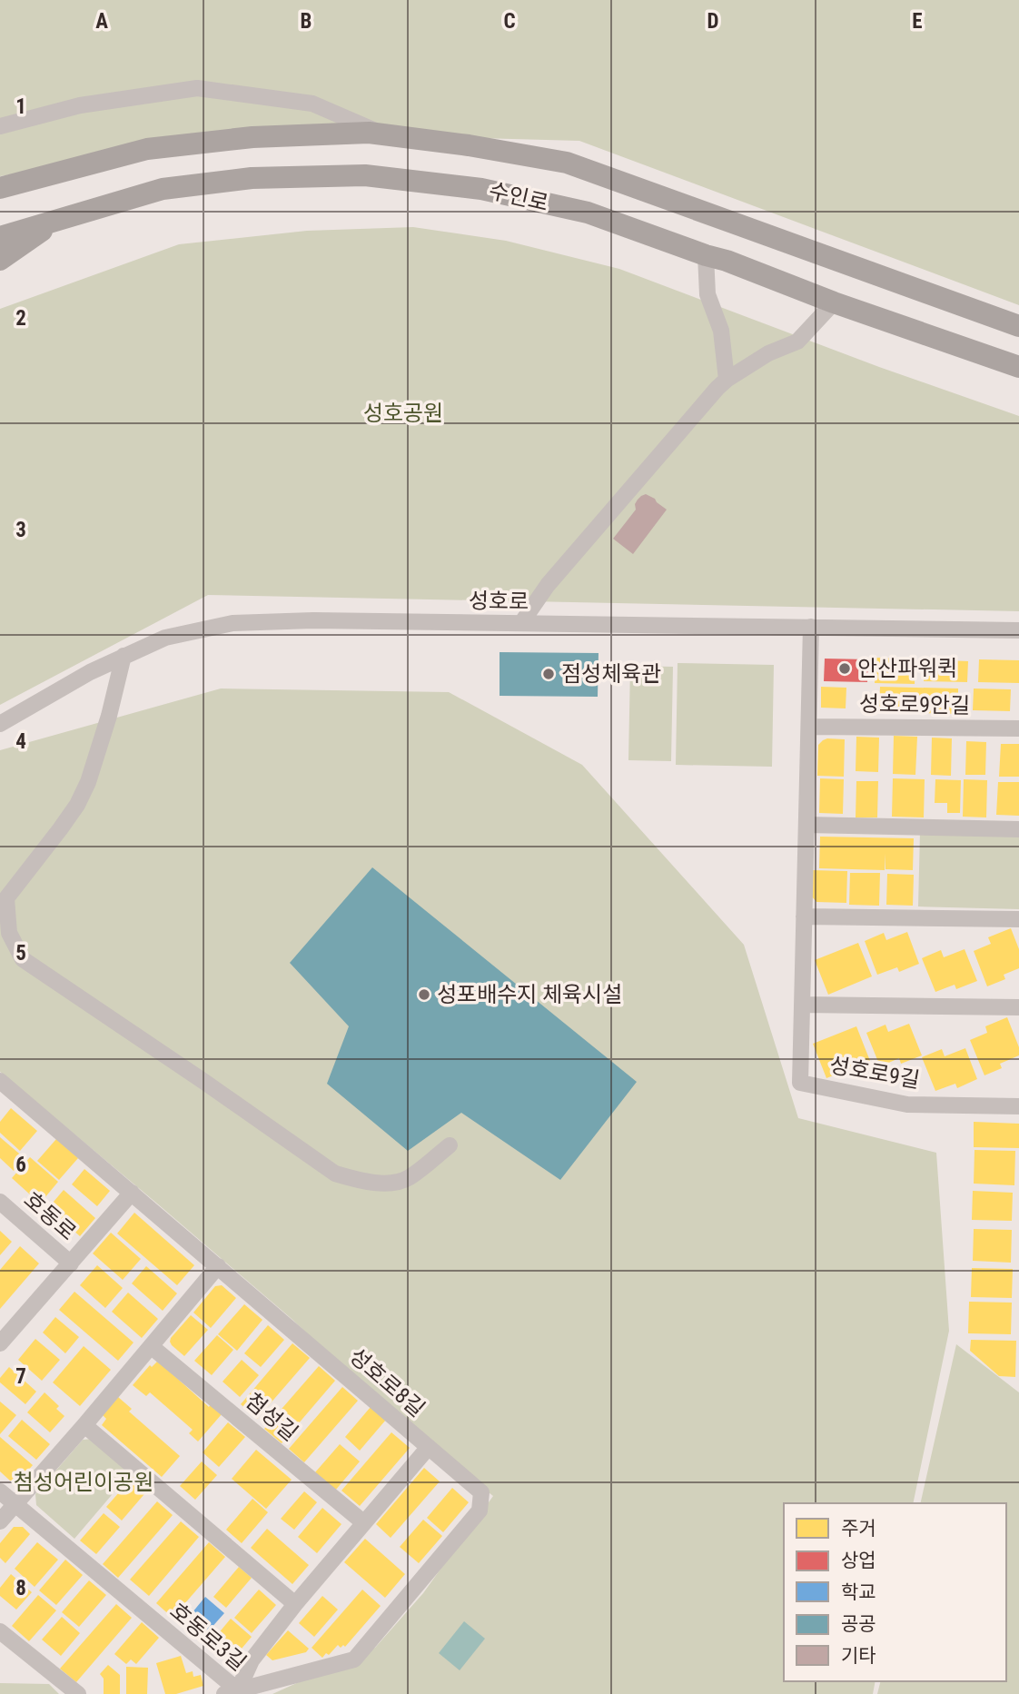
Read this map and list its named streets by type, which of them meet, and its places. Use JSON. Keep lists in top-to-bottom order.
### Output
{
  "streets": {
    "highway": ["수인로"],
    "street": [
      "성호로",
      "성호로9안길",
      "성호로9길",
      "호동로",
      "성호로8길",
      "첨성길",
      "호동로3길"
    ]
  },
  "crossings": [
    ["성호로", "성호로9길"],
    ["성호로9안길", "성호로9길"],
    ["호동로", "성호로8길"],
    ["성호로8길", "호동로3길"],
    ["첨성길", "호동로3길"]
  ],
  "parks": ["성호공원", "첨성어린이공원"],
  "places": ["안산파워퀵", "점성체육관", "성포배수지 체육시설"],
  "legend": [
    "주거",
    "상업",
    "학교",
    "공공",
    "기타"
  ],
  "grid": {
    "columns": [
      "A",
      "B",
      "C",
      "D",
      "E"
    ],
    "rows": [
      "1",
      "2",
      "3",
      "4",
      "5",
      "6",
      "7",
      "8"
    ]
  }
}
